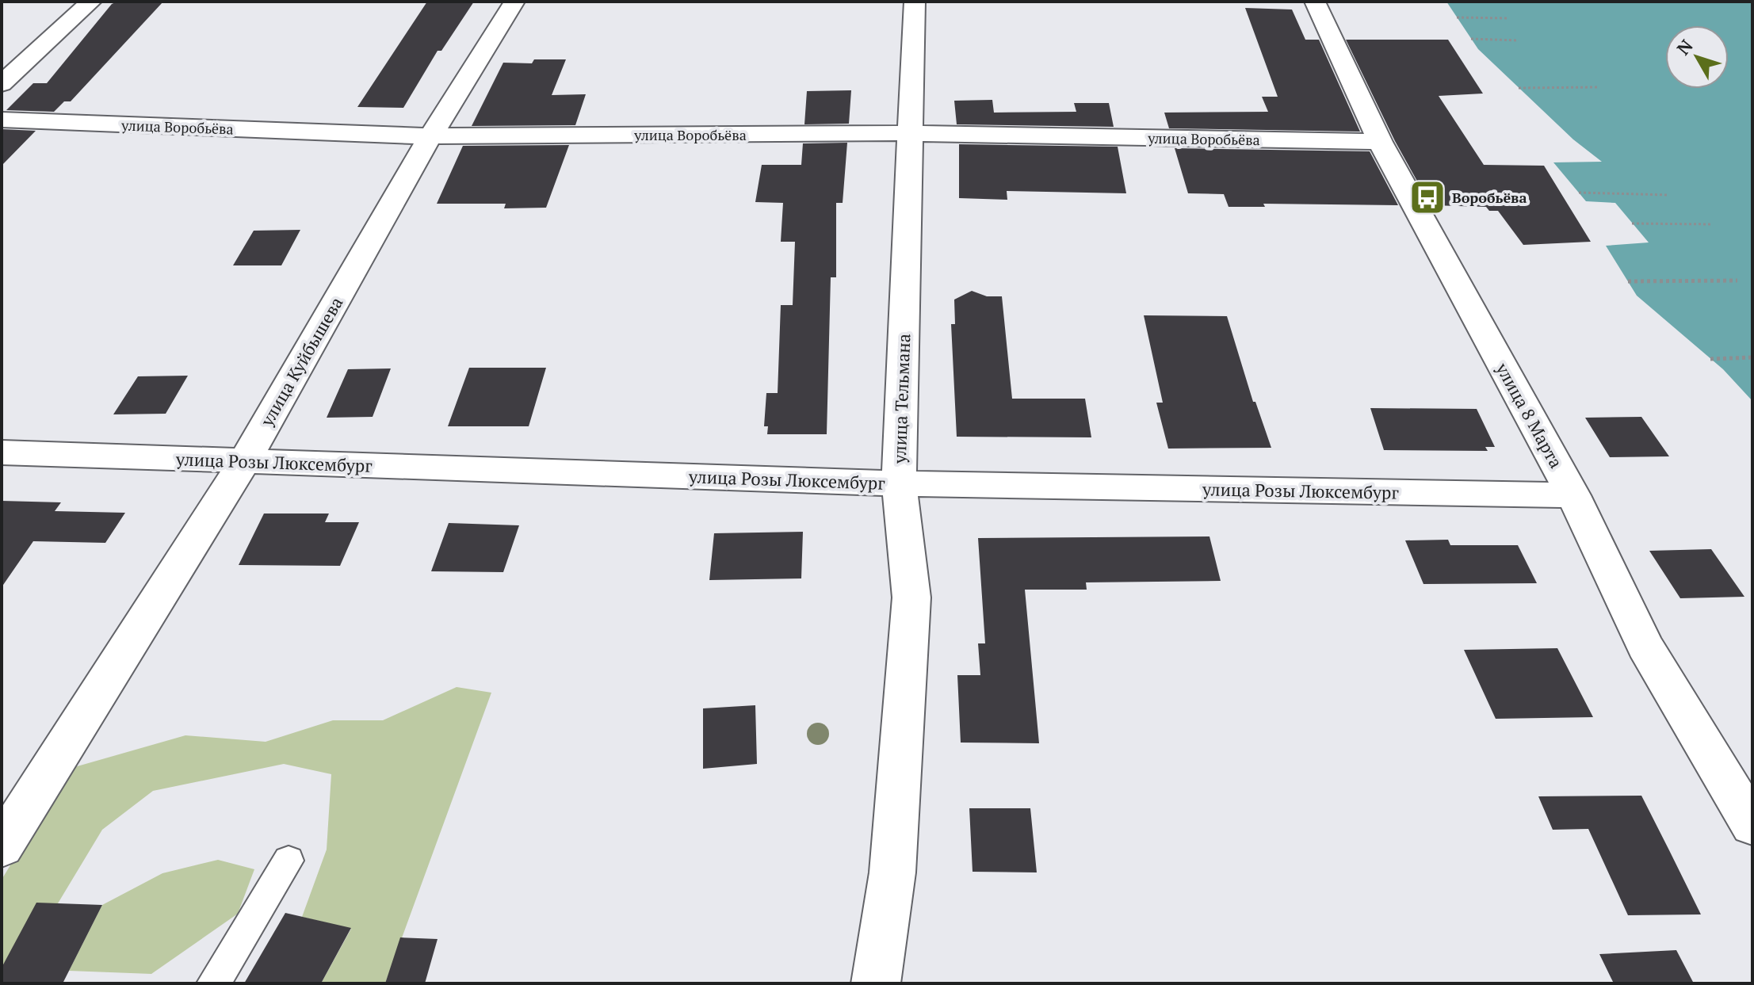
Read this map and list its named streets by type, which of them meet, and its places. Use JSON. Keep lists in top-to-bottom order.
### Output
{
  "streets": {
    "street": [
      "улица Воробьёва",
      "улица Куйбышева",
      "улица Тельмана",
      "улица 8 Марта",
      "улица Розы Люксембург"
    ]
  },
  "crossings": [
    ["улица Воробьёва", "улица Куйбышева"],
    ["улица Воробьёва", "улица Тельмана"],
    ["улица Воробьёва", "улица 8 Марта"],
    ["улица Куйбышева", "улица Розы Люксембург"],
    ["улица Тельмана", "улица Розы Люксембург"],
    ["улица 8 Марта", "улица Розы Люксембург"]
  ],
  "places": {
    "bus stop": ["Воробьёва"]
  },
  "north": "top left"
}
